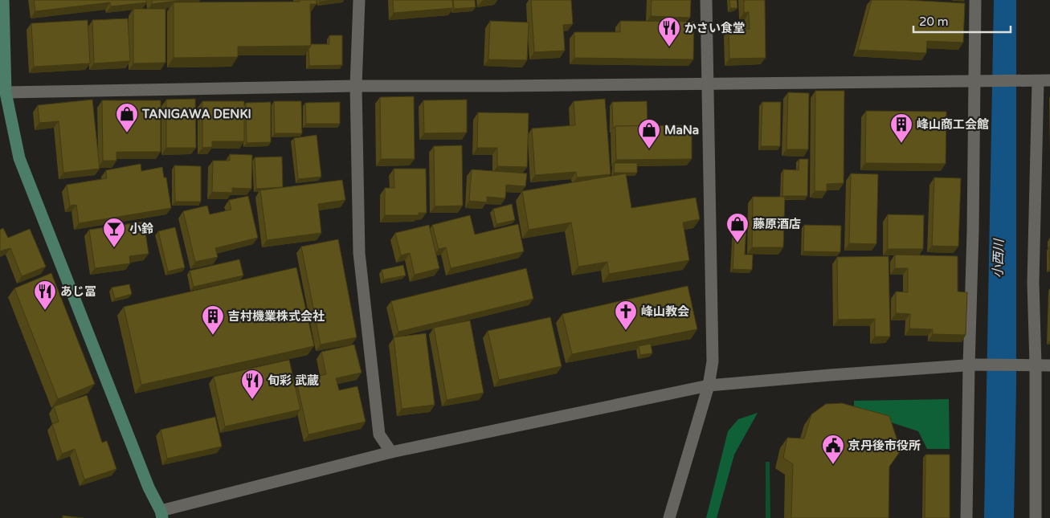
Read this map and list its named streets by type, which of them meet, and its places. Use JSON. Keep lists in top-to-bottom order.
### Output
{
  "water": ["小西川"],
  "places": {
    "restaurant": ["かさい食堂", "あじ冨", "旬彩 武蔵"],
    "shop": ["TANIGAWA DENKI", "MaNa", "藤原酒店"],
    "building": ["峰山商工会館", "吉村機業株式会社"],
    "bar": ["小鈴"],
    "church": ["峰山教会"],
    "public building": ["京丹後市役所"]
  },
  "scale_bar": "20 m"
}
